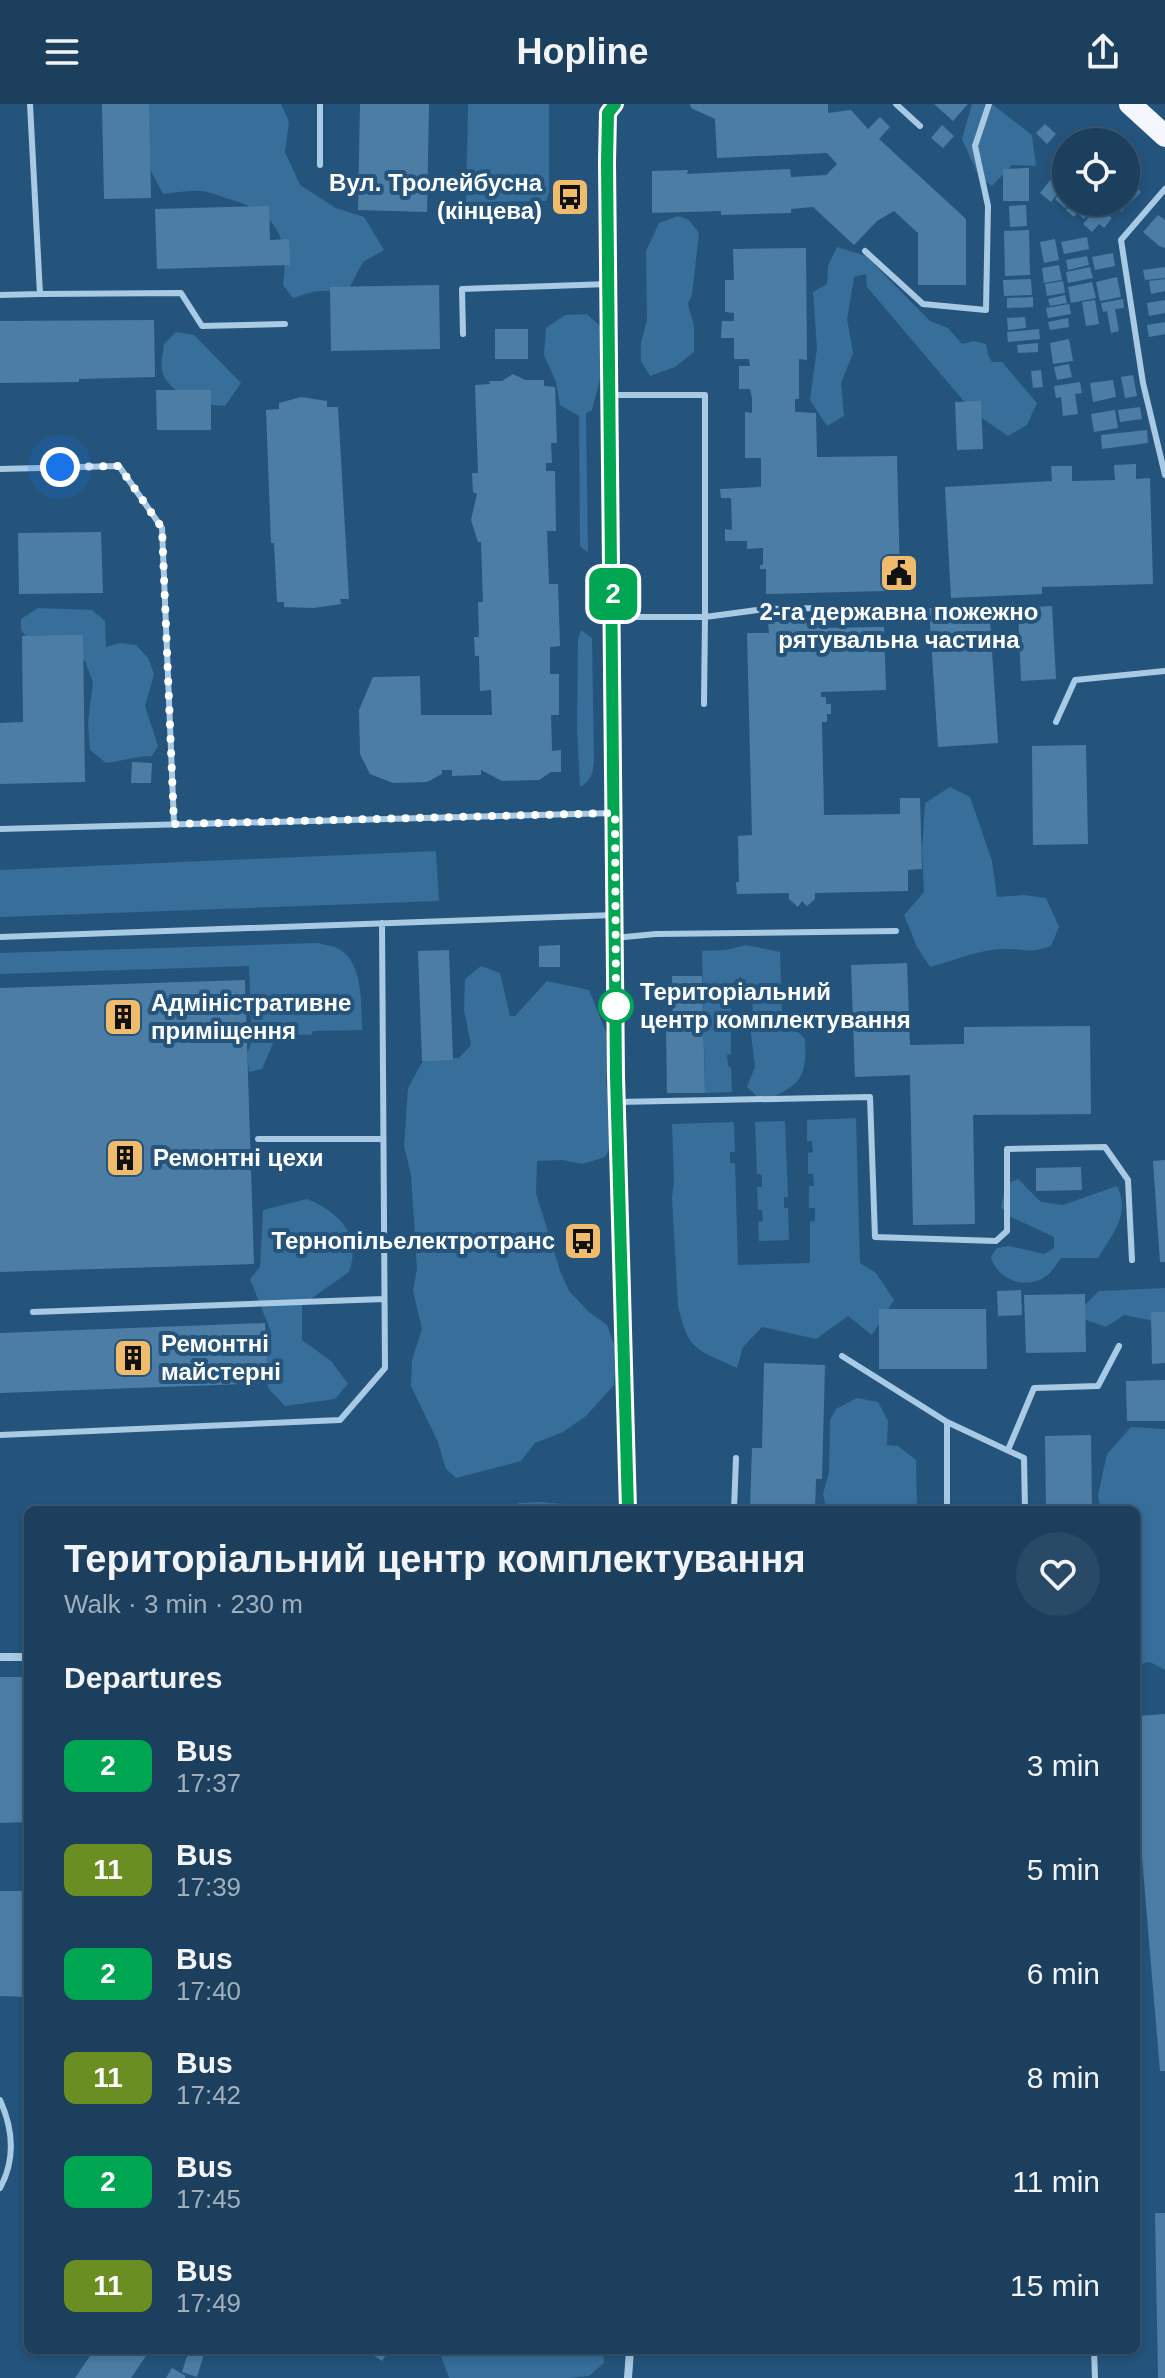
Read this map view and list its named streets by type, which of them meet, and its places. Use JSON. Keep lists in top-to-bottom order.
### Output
{
  "places": {
    "bus stop": ["Вул. Тролейбусна (кінцева)", "Тернопільелектротранс"],
    "public building": ["2-га державна пожежно рятувальна частина"],
    "other": ["Територіальний центр комплектування"],
    "building": ["Адміністративне приміщення", "Ремонтні цехи", "Ремонтні майстерні"]
  },
  "lines": ["bus line 2"],
  "page": {
    "header": "Hopline",
    "on_map": "2",
    "heading": [
      ["Територіальний центр комплектування", "Walk · 3 min · 230 m"],
      "Departures"
    ],
    "list": [
      {
        "mark": "2",
        "name": "Bus",
        "note": "17:37",
        "value": "3 min"
      },
      {
        "mark": "11",
        "name": "Bus",
        "note": "17:39",
        "value": "5 min"
      },
      {
        "mark": "2",
        "name": "Bus",
        "note": "17:40",
        "value": "6 min"
      },
      {
        "mark": "11",
        "name": "Bus",
        "note": "17:42",
        "value": "8 min"
      },
      {
        "mark": "2",
        "name": "Bus",
        "note": "17:45",
        "value": "11 min"
      },
      {
        "mark": "11",
        "name": "Bus",
        "note": "17:49",
        "value": "15 min"
      }
    ]
  }
}
